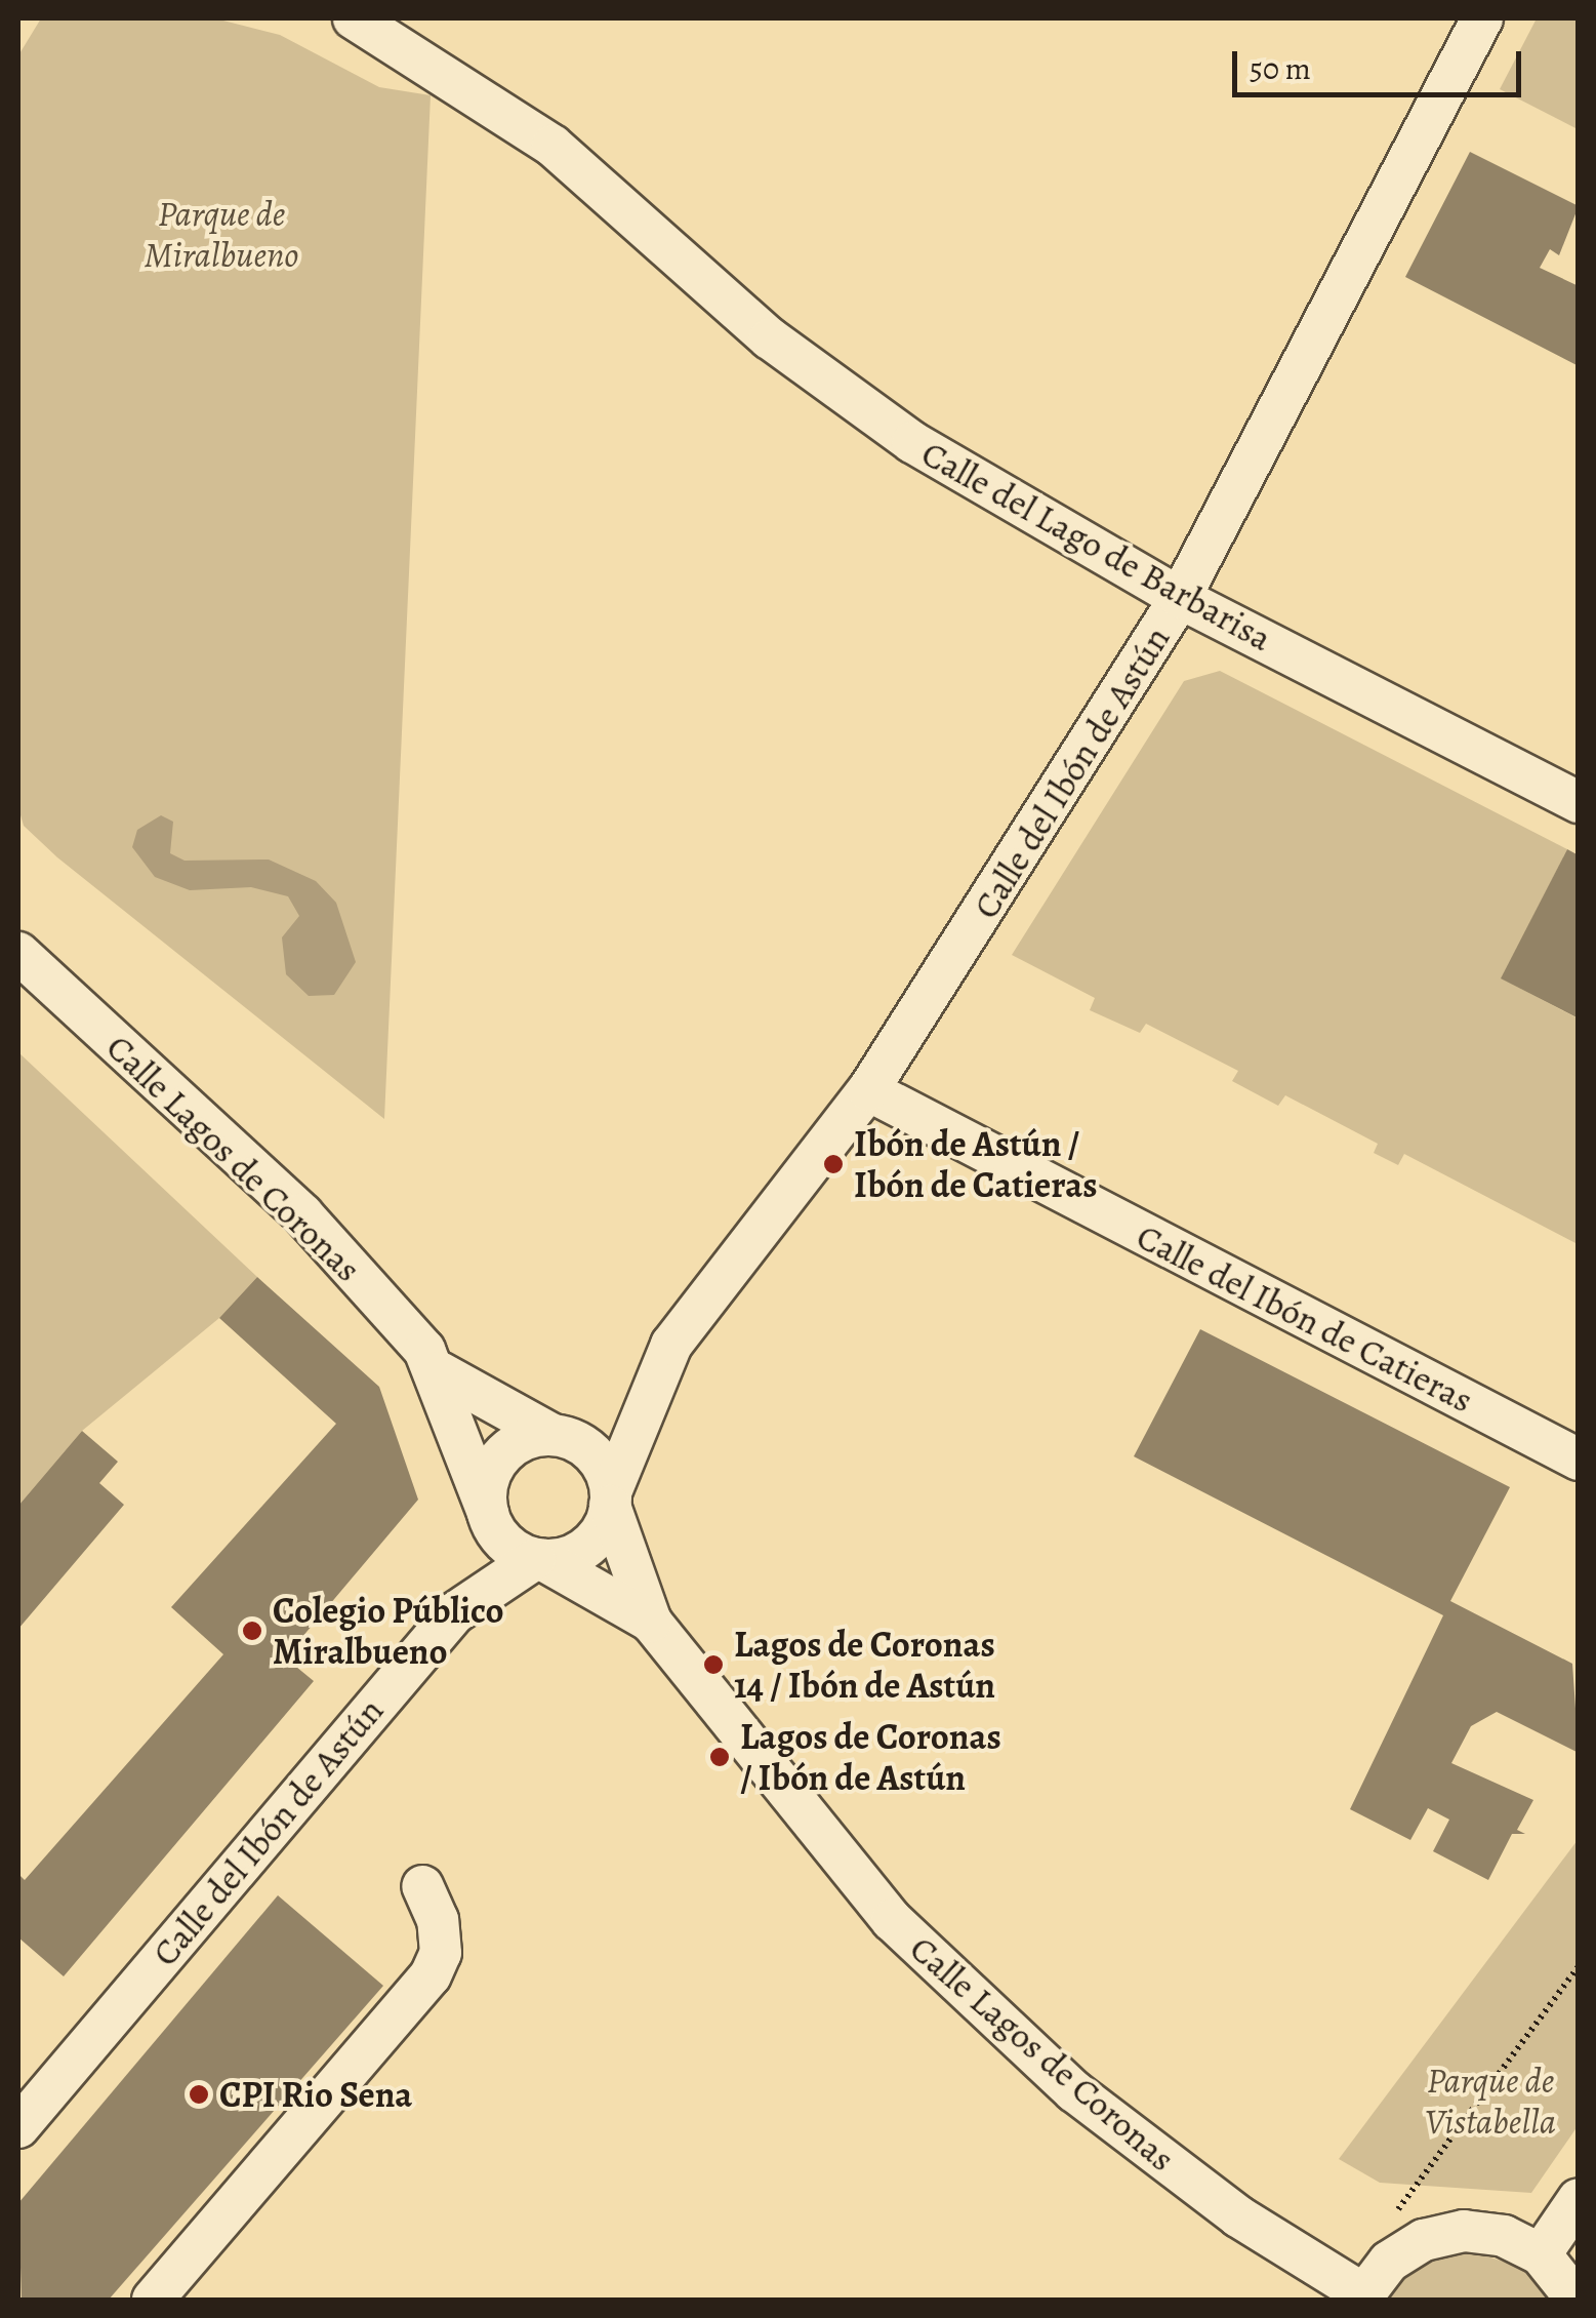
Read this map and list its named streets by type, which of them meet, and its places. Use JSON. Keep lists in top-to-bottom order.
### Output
{
  "streets": {
    "street": [
      "Calle del Lago de Barbarisa",
      "Calle del Ibón de Astún",
      "Calle Lagos de Coronas",
      "Calle del Ibón de Catieras"
    ]
  },
  "crossings": [
    ["Calle del Lago de Barbarisa", "Calle del Ibón de Astún"],
    ["Calle del Ibón de Astún", "Calle Lagos de Coronas"],
    ["Calle del Ibón de Astún", "Calle del Ibón de Catieras"]
  ],
  "parks": ["Parque de Miralbueno", "Parque de Vistabella"],
  "places": [
    "Ibón de Astún / Ibón de Catieras",
    "Colegio Público Miralbueno",
    "Lagos de Coronas 14 / Ibón de Astún",
    "Lagos de Coronas / Ibón de Astún",
    "CPI Rio Sena"
  ],
  "scale_bar": "50 m"
}
